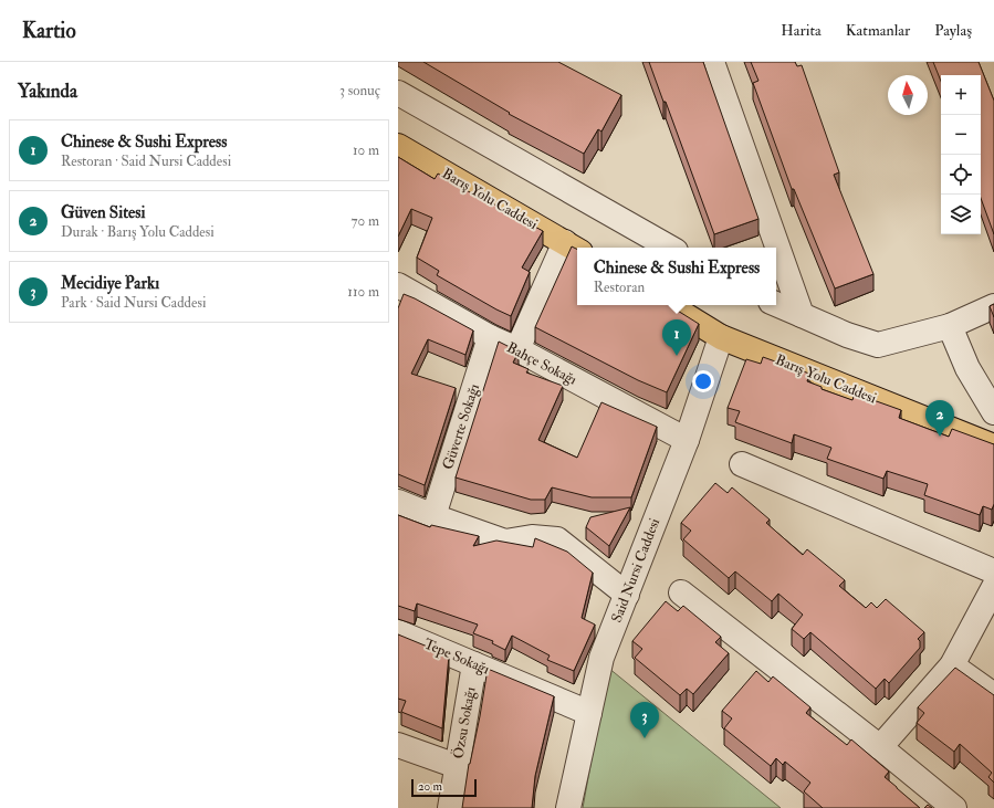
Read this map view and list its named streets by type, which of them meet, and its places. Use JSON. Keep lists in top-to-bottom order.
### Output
{
  "streets": {
    "main road": ["Barış Yolu Caddesi"],
    "street": [
      "Bahçe Sokağı",
      "Güverte Sokağı",
      "Said Nursi Caddesi",
      "Tepe Sokağı",
      "Özsu Sokağı"
    ]
  },
  "crossings": [
    ["Barış Yolu Caddesi", "Said Nursi Caddesi"],
    ["Bahçe Sokağı", "Güverte Sokağı"],
    ["Bahçe Sokağı", "Said Nursi Caddesi"],
    ["Said Nursi Caddesi", "Tepe Sokağı"],
    ["Tepe Sokağı", "Özsu Sokağı"]
  ],
  "scale_bar": "20 m",
  "north": "top",
  "page": {
    "header": "Kartio",
    "nav": ["Harita", "Katmanlar", "Paylaş"],
    "heading": ["Yakında", "3 sonuç"],
    "map_buttons": ["+", "−"],
    "list": [
      {
        "mark": "1",
        "name": "Chinese & Sushi Express",
        "note": "Restoran · Said Nursi Caddesi",
        "value": "10 m"
      },
      {
        "mark": "2",
        "name": "Güven Sitesi",
        "note": "Durak · Barış Yolu Caddesi",
        "value": "70 m"
      },
      {
        "mark": "3",
        "name": "Mecidiye Parkı",
        "note": "Park · Said Nursi Caddesi",
        "value": "110 m"
      }
    ],
    "popup": ["Chinese & Sushi Express", "Restoran"],
    "pins": ["1", "2", "3"],
    "scale": "20 m"
  }
}
